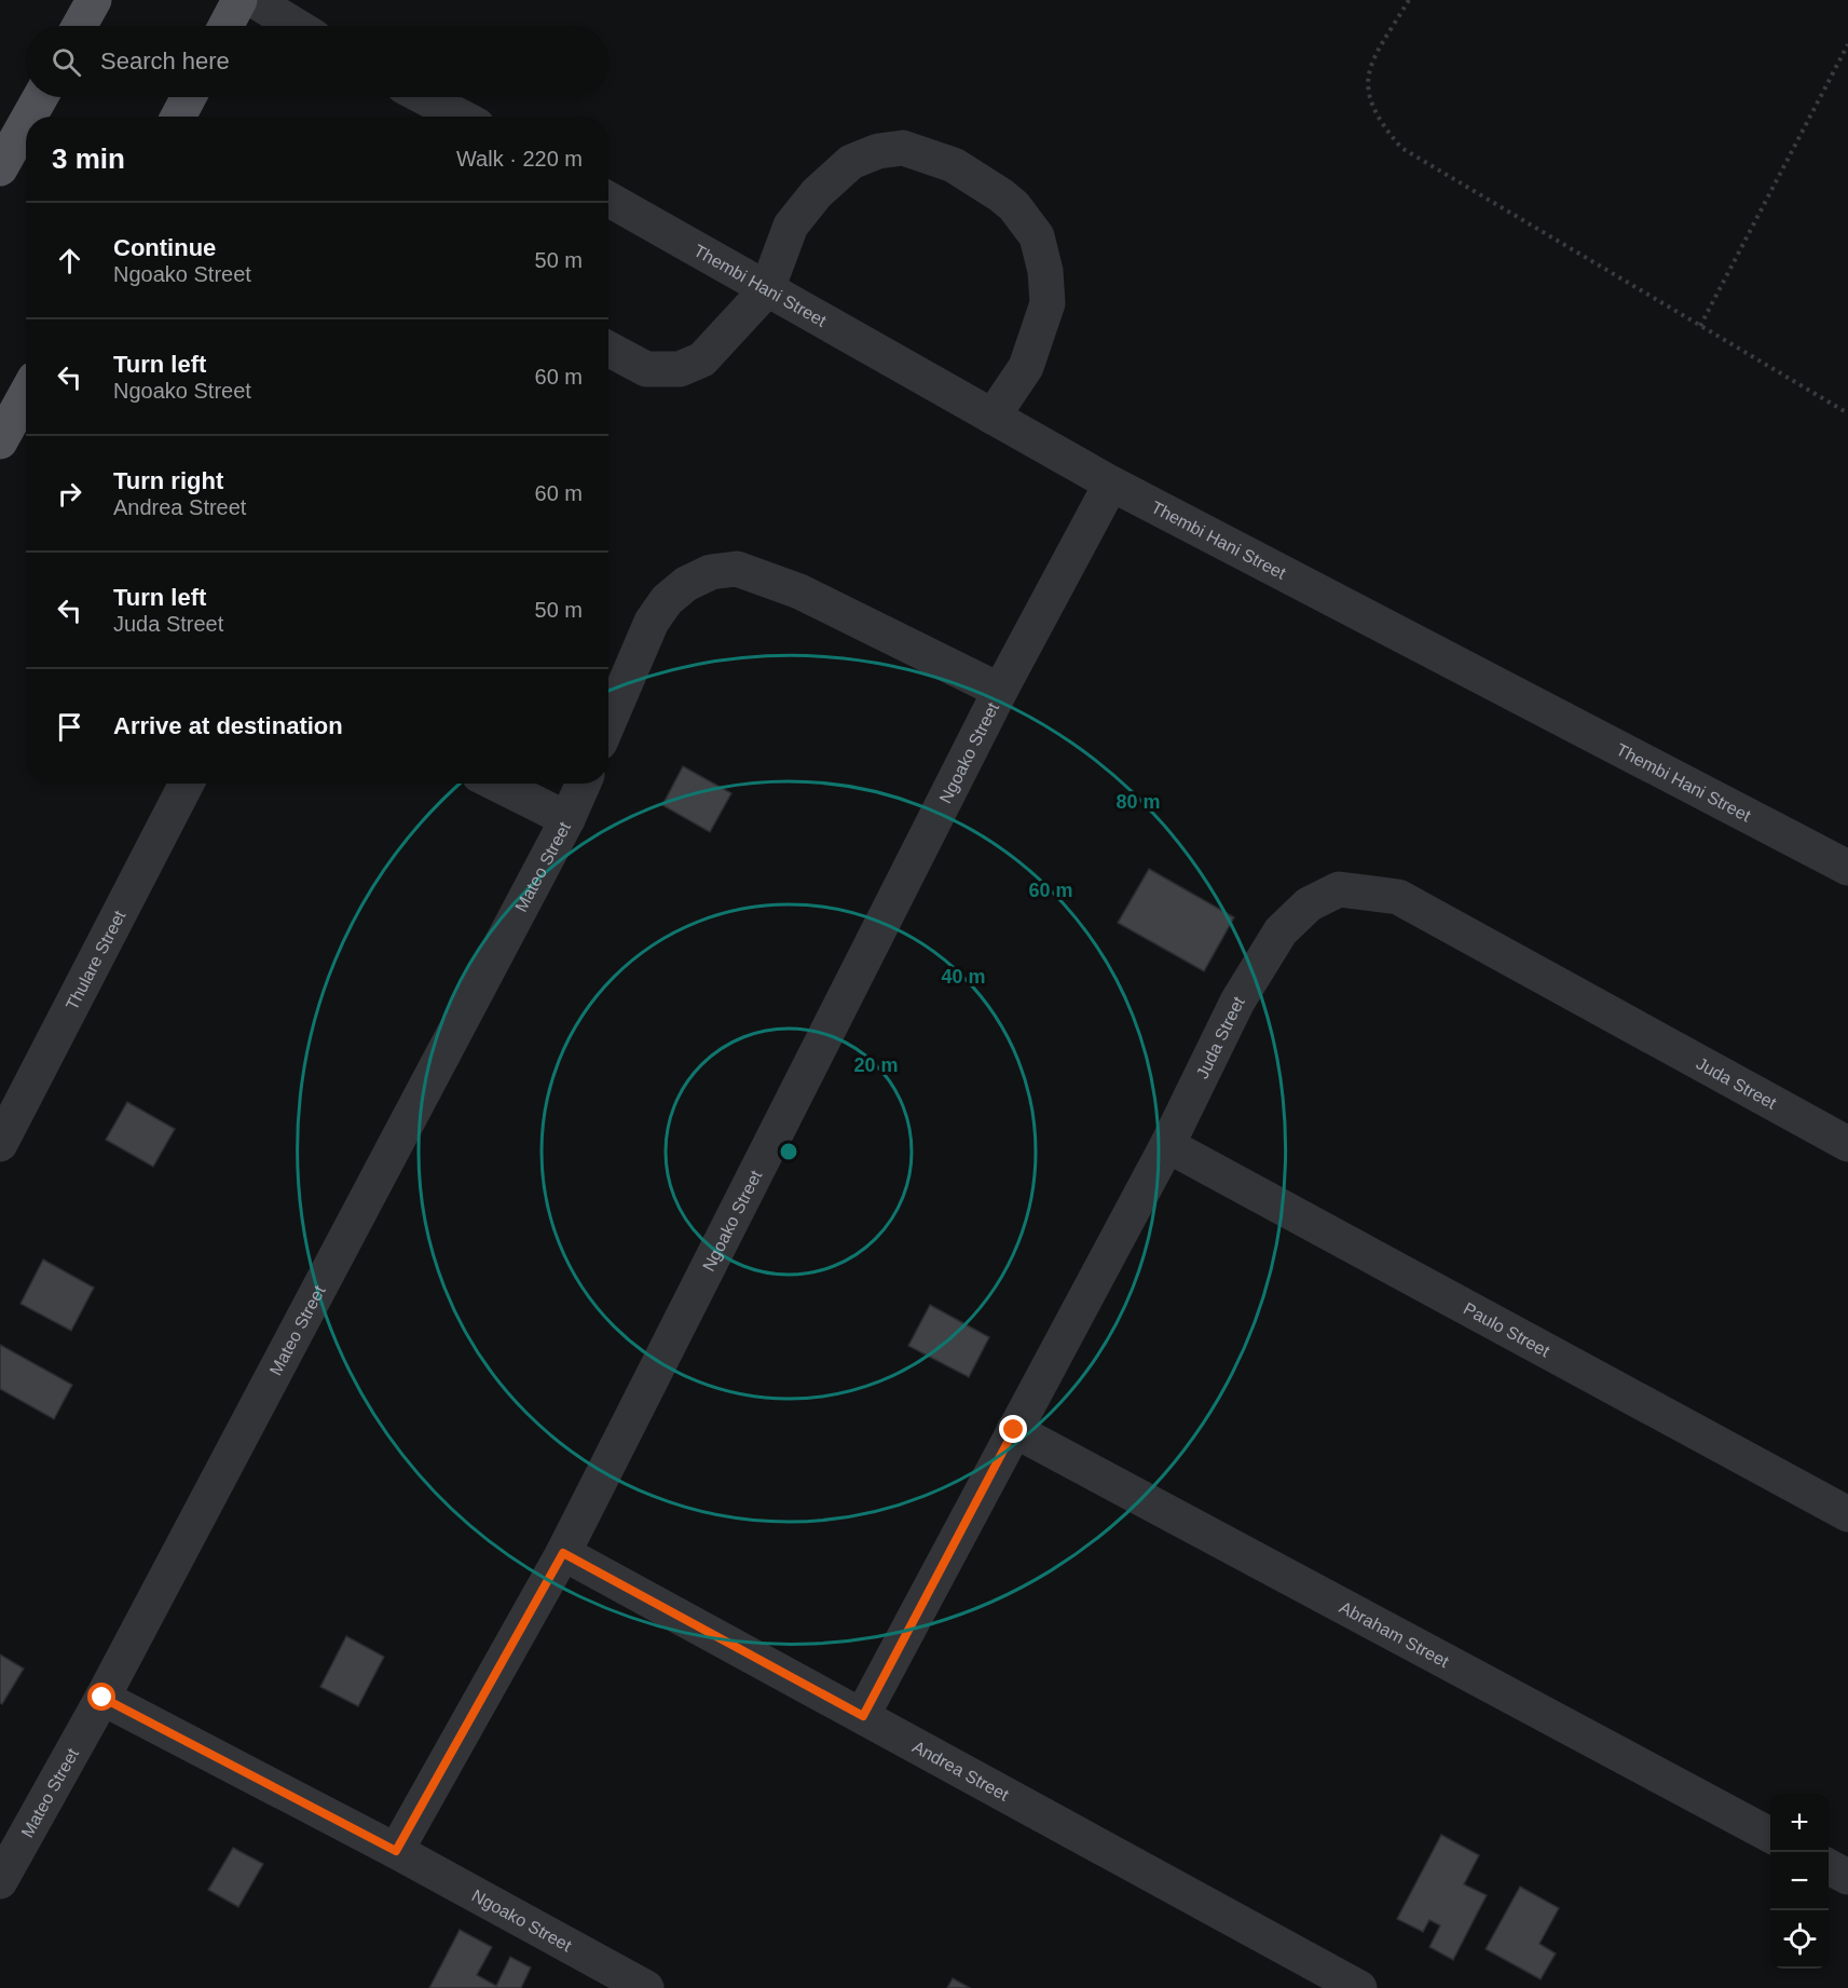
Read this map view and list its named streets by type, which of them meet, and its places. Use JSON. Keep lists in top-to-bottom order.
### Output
{
  "streets": {
    "street": [
      "Thembi Hani Street",
      "Ngoako Street",
      "Mateo Street",
      "Thulare Street",
      "Juda Street",
      "Paulo Street",
      "Abraham Street",
      "Andrea Street"
    ]
  },
  "crossings": [
    ["Thembi Hani Street", "Ngoako Street"],
    ["Ngoako Street", "Mateo Street"],
    ["Ngoako Street", "Andrea Street"],
    ["Juda Street", "Paulo Street"],
    ["Juda Street", "Abraham Street"],
    ["Juda Street", "Andrea Street"]
  ],
  "page": {
    "search": "Search here",
    "heading": ["3 min", "Walk · 220 m"],
    "list": [
      ["Continue", "Ngoako Street", "50 m"],
      ["Turn left", "Ngoako Street", "60 m"],
      ["Turn right", "Andrea Street", "60 m"],
      ["Turn left", "Juda Street", "50 m"],
      "Arrive at destination"
    ],
    "map_buttons": ["+", "−"]
  },
  "rings": [
    "80 m",
    "60 m",
    "40 m",
    "20 m"
  ]
}
